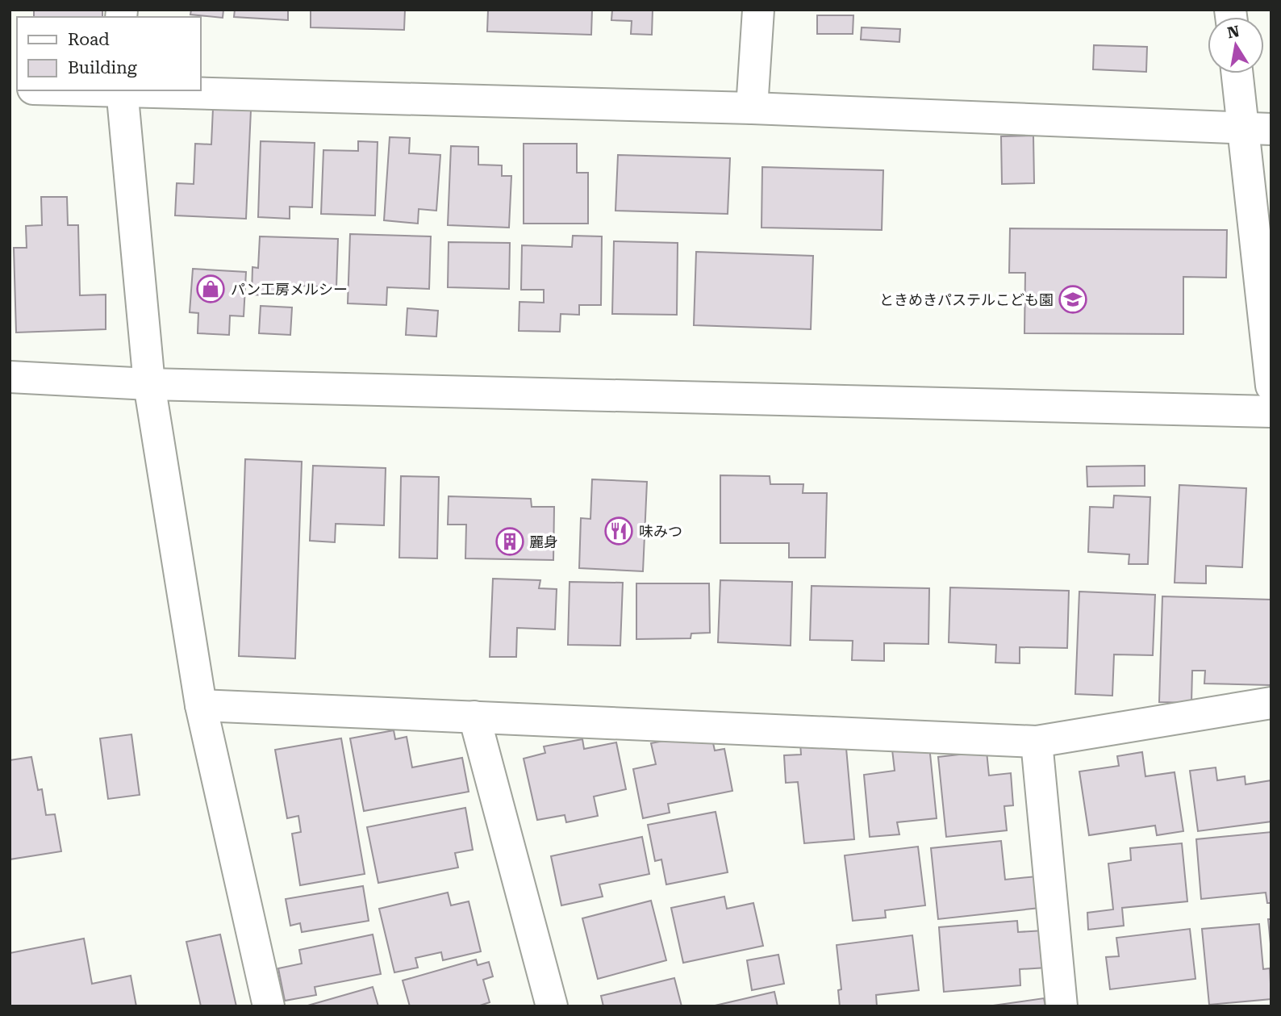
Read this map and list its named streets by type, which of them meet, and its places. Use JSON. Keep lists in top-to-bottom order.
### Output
{
  "places": {
    "shop": ["パン工房メルシー"],
    "school or university": ["ときめきパステルこども園"],
    "restaurant": ["味みつ"],
    "building": ["麗身"]
  },
  "legend": ["Road", "Building"],
  "north": "top"
}
